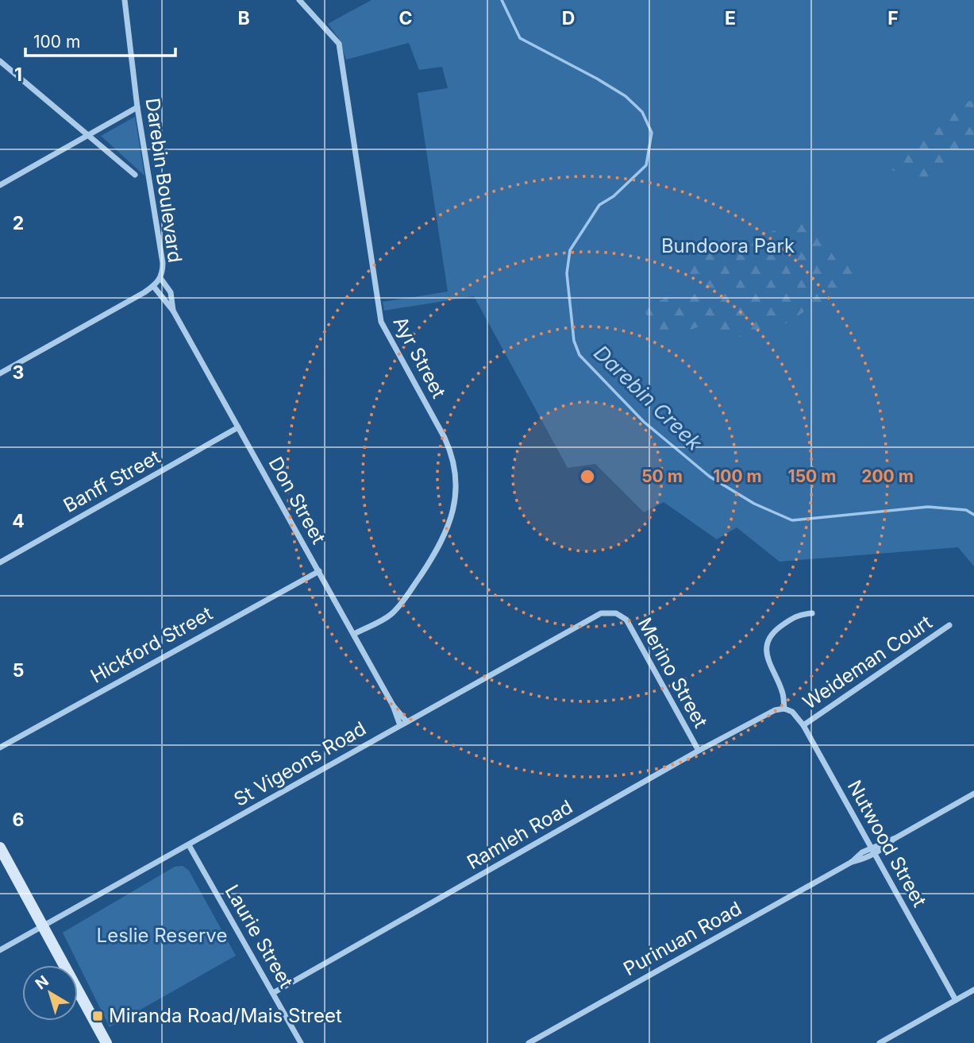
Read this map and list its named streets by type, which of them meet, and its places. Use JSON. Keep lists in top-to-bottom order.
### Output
{
  "streets": {
    "street": [
      "Darebin Boulevard",
      "Ayr Street",
      "Banff Street",
      "Don Street",
      "Hickford Street",
      "Weideman Court",
      "Merino Street",
      "St Vigeons Road",
      "Ramleh Road",
      "Nutwood Street",
      "Laurie Street",
      "Purinuan Road"
    ]
  },
  "crossings": [
    ["Darebin Boulevard", "Don Street"],
    ["Ayr Street", "Don Street"],
    ["Banff Street", "Don Street"],
    ["Don Street", "Hickford Street"],
    ["Don Street", "St Vigeons Road"],
    ["Weideman Court", "Nutwood Street"],
    ["Merino Street", "St Vigeons Road"],
    ["Merino Street", "Ramleh Road"],
    ["St Vigeons Road", "Laurie Street"],
    ["Ramleh Road", "Nutwood Street"],
    ["Ramleh Road", "Laurie Street"],
    ["Nutwood Street", "Purinuan Road"]
  ],
  "water": ["Darebin Creek"],
  "parks": ["Bundoora Park", "Leslie Reserve"],
  "places": {
    "transit": ["Miranda Road/Mais Street"]
  },
  "scale_bar": "100 m",
  "north": "top left",
  "grid": {
    "columns": [
      "B",
      "C",
      "D",
      "E",
      "F"
    ],
    "rows": [
      "1",
      "2",
      "3",
      "4",
      "5",
      "6"
    ]
  },
  "rings": [
    "50 m",
    "100 m",
    "150 m",
    "200 m"
  ]
}
